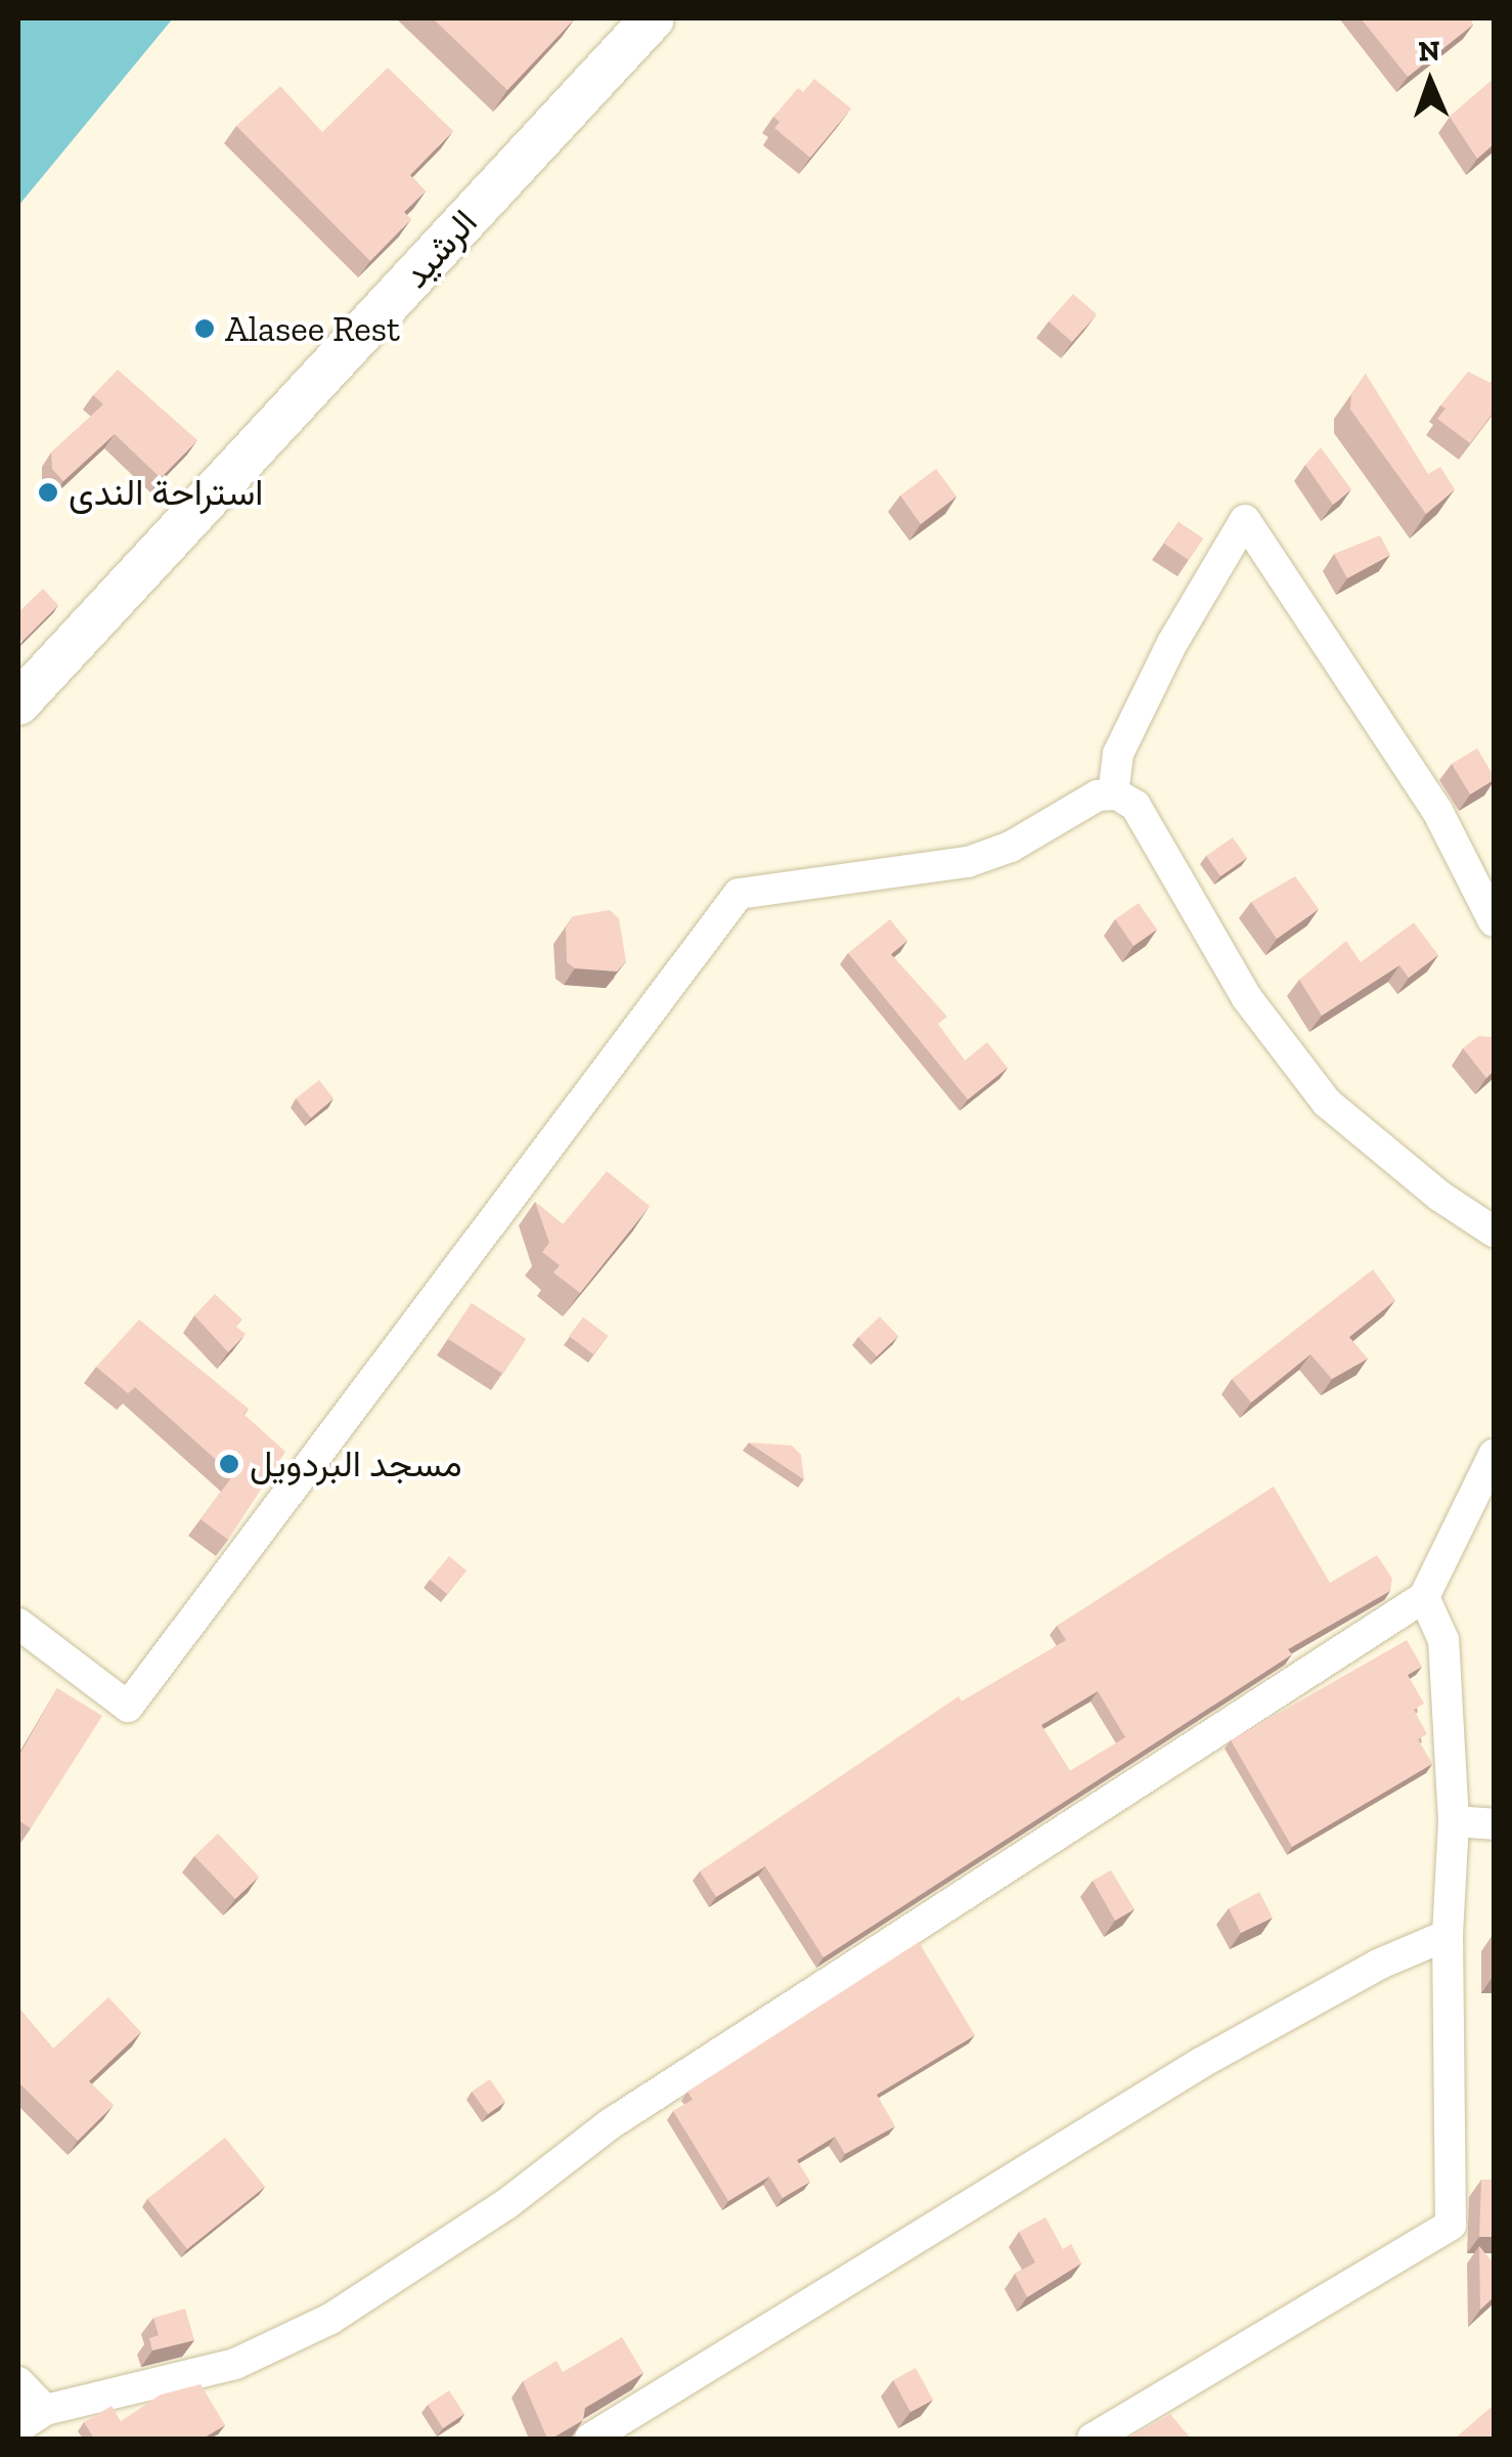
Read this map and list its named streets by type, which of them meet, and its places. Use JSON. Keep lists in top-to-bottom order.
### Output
{
  "streets": {
    "main road": ["الرشيد"]
  },
  "places": ["Alasee Rest", "استراحة الندى", "مسجد البردويل"],
  "north": "top"
}
